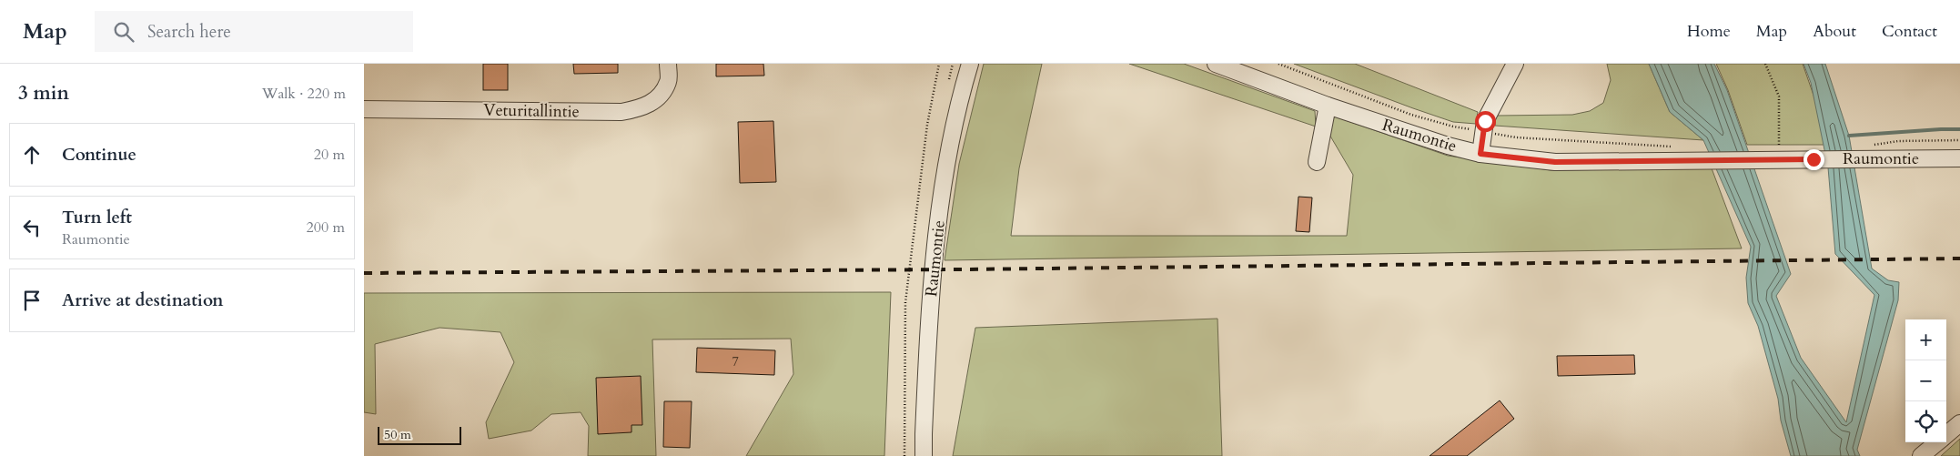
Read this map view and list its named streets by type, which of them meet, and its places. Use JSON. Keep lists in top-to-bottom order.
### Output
{
  "streets": {
    "street": ["Veturitallintie", "Raumontie"]
  },
  "house_numbers": ["7"],
  "scale_bar": "50 m",
  "page": {
    "header": "Map",
    "search": "Search here",
    "nav": [
      "Home",
      "Map",
      "About",
      "Contact"
    ],
    "heading": ["3 min", "Walk · 220 m"],
    "list": [
      ["Continue", "20 m"],
      ["Turn left", "Raumontie", "200 m"],
      "Arrive at destination"
    ],
    "map_buttons": ["+", "−"],
    "scale": "50 m"
  }
}
